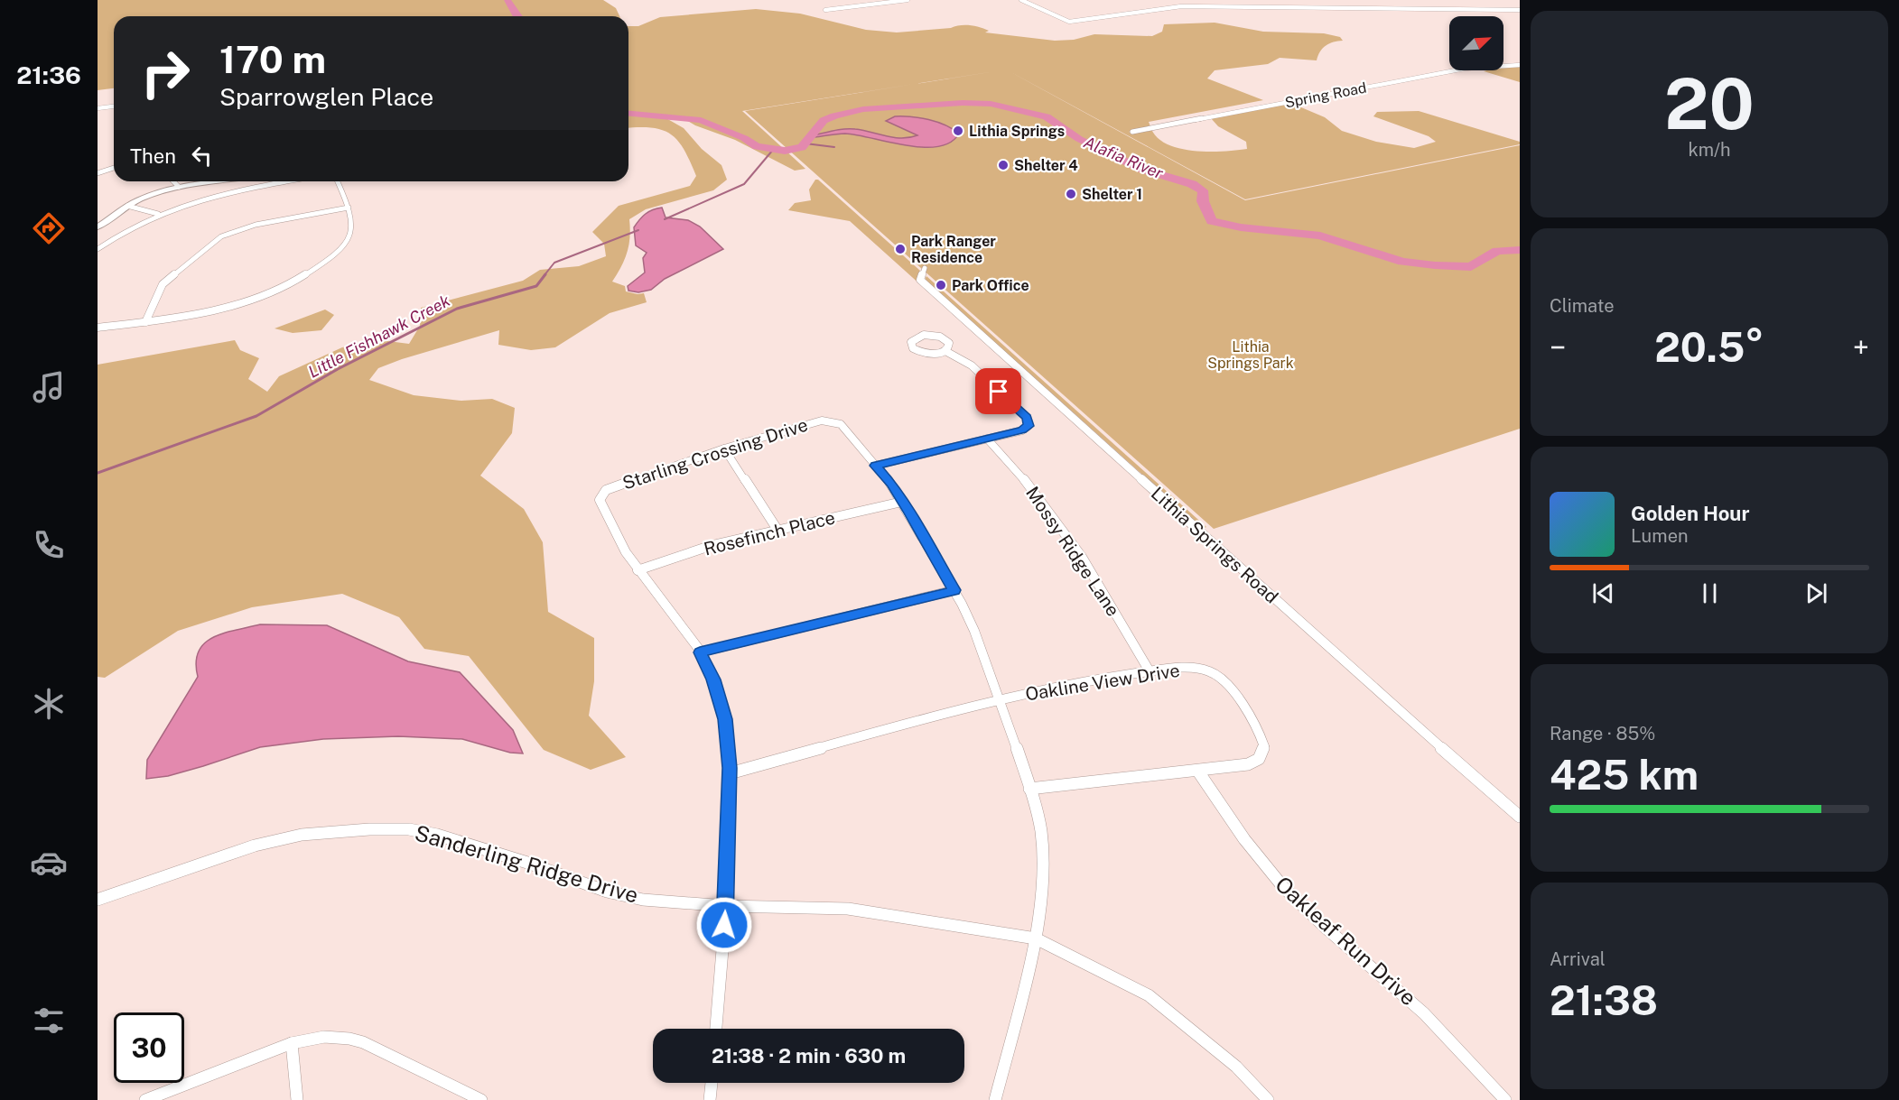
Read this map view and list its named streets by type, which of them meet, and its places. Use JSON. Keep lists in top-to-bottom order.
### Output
{
  "streets": {
    "street": [
      "Spring Road",
      "Starling Crossing Drive",
      "Rosefinch Place",
      "Lithia Springs Road",
      "Mossy Ridge Lane",
      "Oakline View Drive",
      "Sanderling Ridge Drive",
      "Oakleaf Run Drive"
    ]
  },
  "crossings": [
    ["Starling Crossing Drive", "Rosefinch Place"],
    ["Starling Crossing Drive", "Oakline View Drive"],
    ["Starling Crossing Drive", "Sanderling Ridge Drive"],
    ["Mossy Ridge Lane", "Oakline View Drive"],
    ["Oakline View Drive", "Oakleaf Run Drive"]
  ],
  "water": ["Alafia River", "Little Fishhawk Creek"],
  "parks": ["Lithia Springs Park"],
  "places": [
    "Lithia Springs",
    "Shelter 4",
    "Shelter 1",
    "Park Ranger Residence",
    "Park Office"
  ],
  "north": "top right",
  "page": {
    "tabs": "21:36",
    "tile": [
      ["20", "km/h"],
      "Climate",
      ["Range · 85%", "425 km"],
      ["Arrival", "21:38"]
    ],
    "turn": ["170 m", "Sparrowglen Place"],
    "then": "Then",
    "heat": ["−", "20.5°", "+"],
    "song": ["Golden Hour", "Lumen"],
    "limit": "30",
    "trip": "21:38 · 2 min · 630 m"
  }
}
